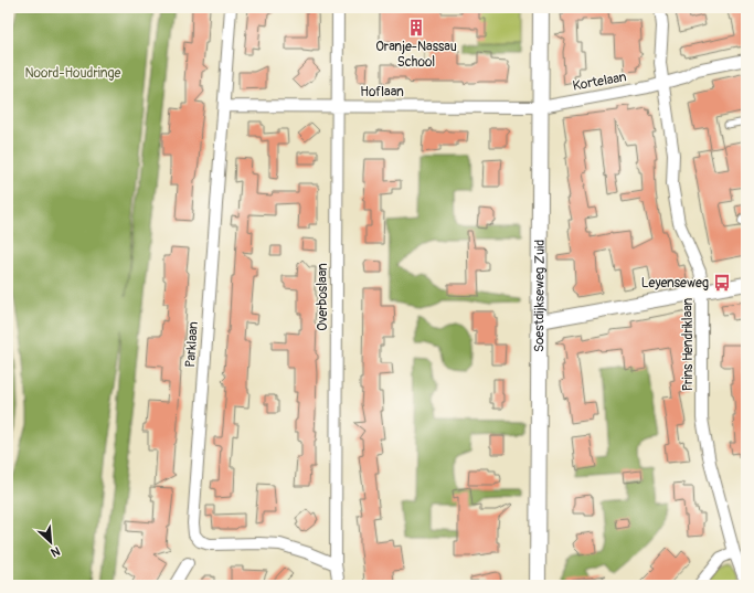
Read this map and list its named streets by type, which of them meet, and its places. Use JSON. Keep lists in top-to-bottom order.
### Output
{
  "streets": {
    "main road": ["Soestdijkseweg Zuid"],
    "street": [
      "Kortelaan",
      "Hoflaan",
      "Overboslaan",
      "Parklaan",
      "Prins Hendriklaan"
    ]
  },
  "crossings": [
    ["Kortelaan", "Hoflaan"],
    ["Kortelaan", "Soestdijkseweg Zuid"],
    ["Kortelaan", "Prins Hendriklaan"],
    ["Hoflaan", "Overboslaan"],
    ["Hoflaan", "Soestdijkseweg Zuid"],
    ["Hoflaan", "Parklaan"],
    ["Overboslaan", "Parklaan"]
  ],
  "parks": ["Noord-Houdringe"],
  "places": {
    "building": ["Oranje-Nassau School"],
    "bus stop": ["Leyenseweg"]
  },
  "north": "bottom right"
}
